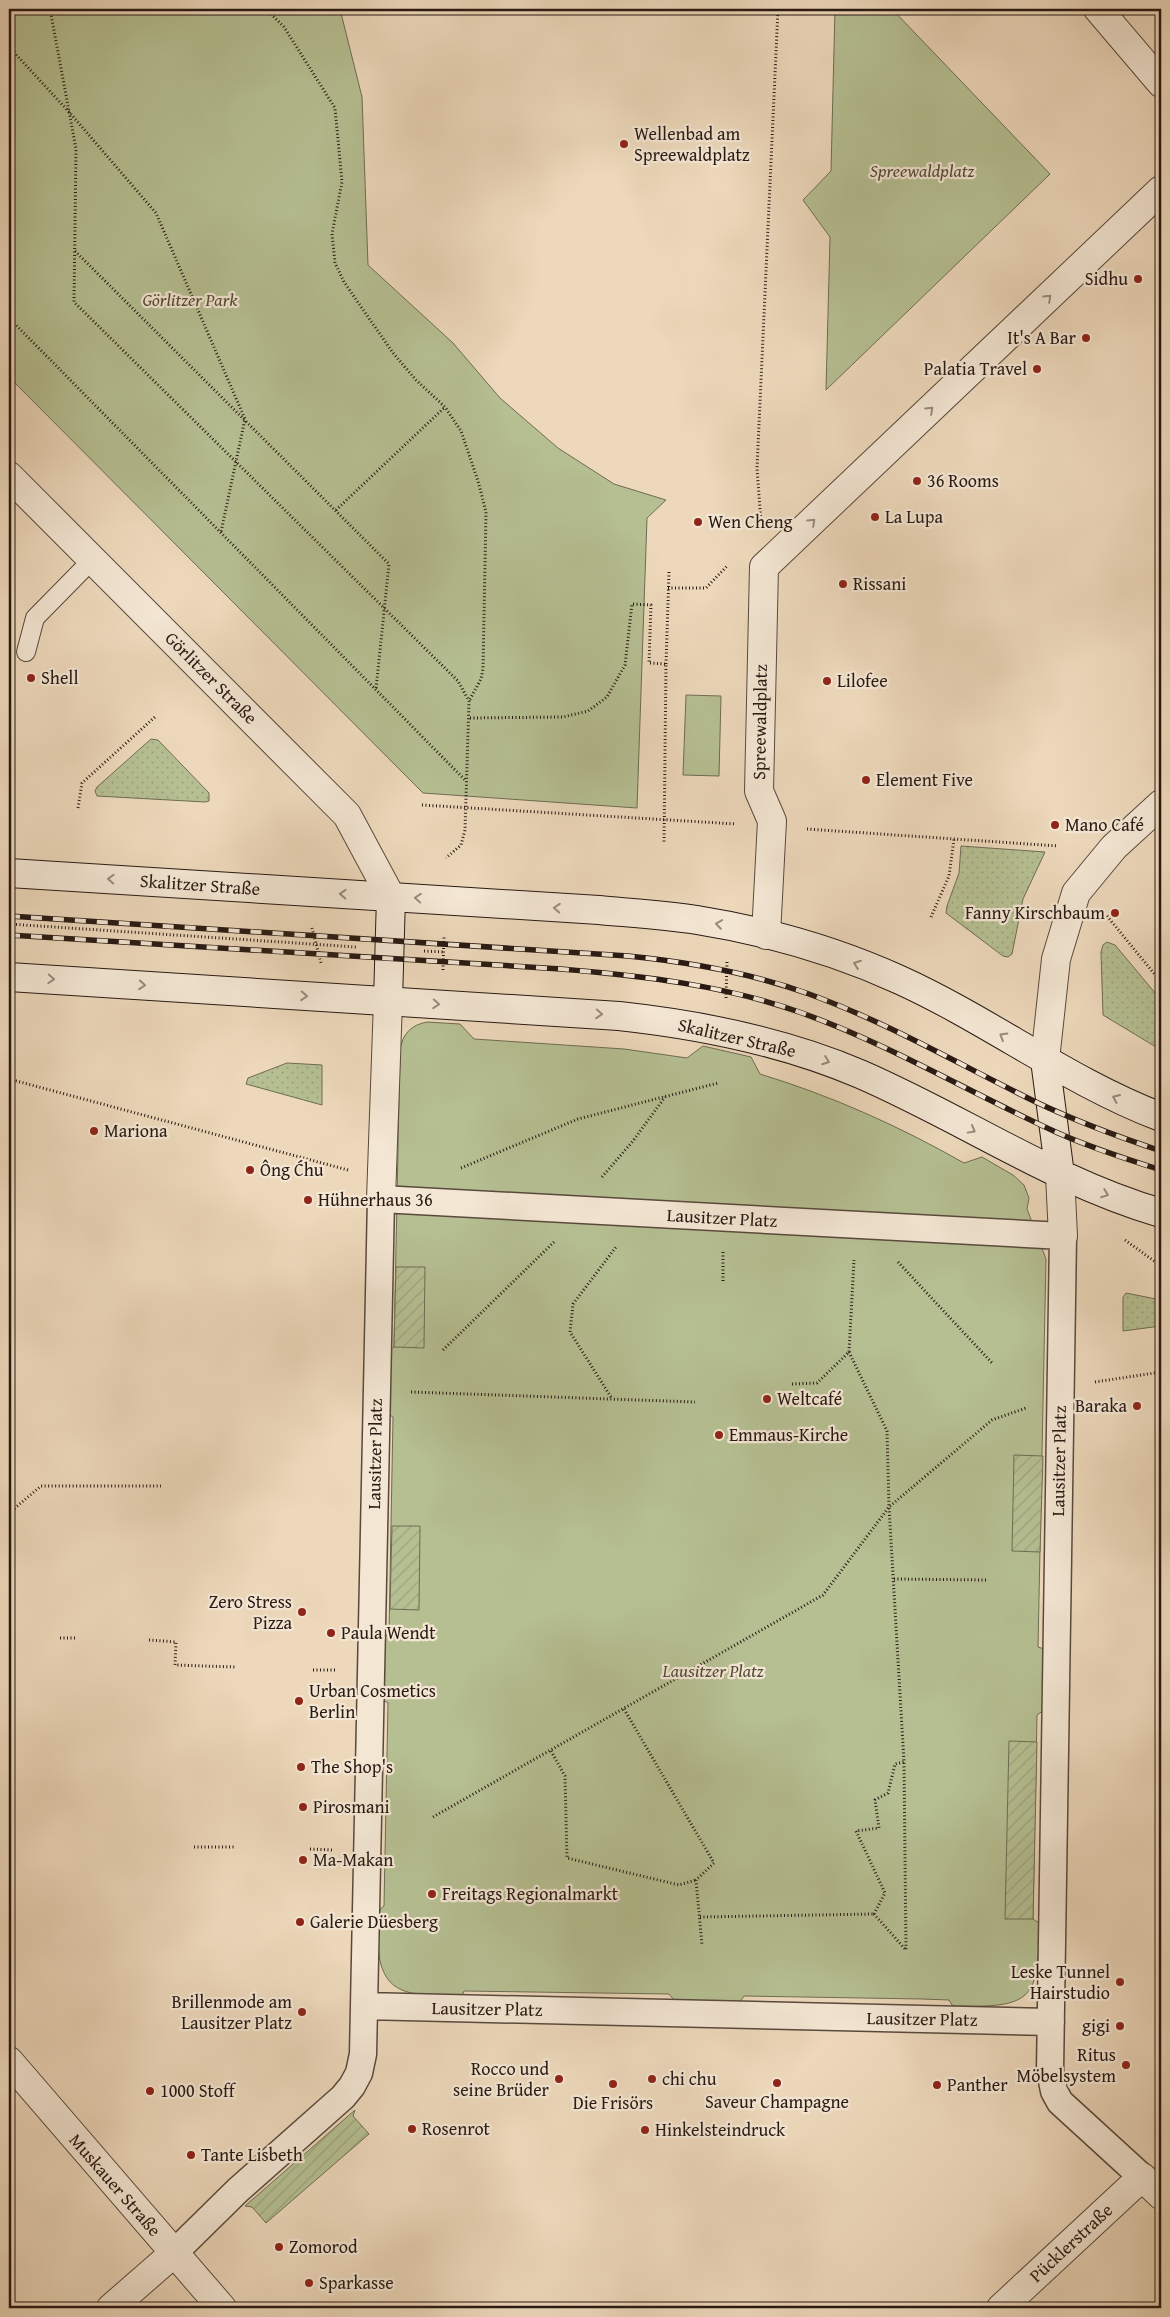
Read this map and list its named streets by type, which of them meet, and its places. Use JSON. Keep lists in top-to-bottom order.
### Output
{
  "streets": {
    "street": [
      "Görlitzer Straße",
      "Spreewaldplatz",
      "Skalitzer Straße",
      "Lausitzer Platz",
      "Muskauer Straße",
      "Pücklerstraße"
    ]
  },
  "crossings": [
    ["Görlitzer Straße", "Skalitzer Straße"],
    ["Spreewaldplatz", "Skalitzer Straße"],
    ["Skalitzer Straße", "Lausitzer Platz"]
  ],
  "parks": ["Spreewaldplatz", "Görlitzer Park", "Lausitzer Platz"],
  "places": [
    "Wellenbad am Spreewaldplatz",
    "Sidhu",
    "It's A Bar",
    "Palatia Travel",
    "36 Rooms",
    "La Lupa",
    "Wen Cheng",
    "Rissani",
    "Shell",
    "Lilofee",
    "Element Five",
    "Mano Café",
    "Fanny Kirschbaum",
    "Mariona",
    "Ông Ćhu",
    "Hühnerhaus 36",
    "Weltcafé",
    "Baraka",
    "Emmaus-Kirche",
    "Zero Stress Pizza",
    "Paula Wendt",
    "Urban Cosmetics Berlin",
    "The Shop's",
    "Pirosmani",
    "Ma-Makan",
    "Freitags Regionalmarkt",
    "Galerie Düesberg",
    "Leske Tunnel Hairstudio",
    "Brillenmode am Lausitzer Platz",
    "gigi",
    "Ritus Möbelsystem",
    "Rocco und seine Brüder",
    "chi chu",
    "Saveur Champagne",
    "Die Frisörs",
    "Panther",
    "1000 Stoff",
    "Rosenrot",
    "Hinkelsteindruck",
    "Tante Lisbeth",
    "Zomorod",
    "Sparkasse"
  ]
}
